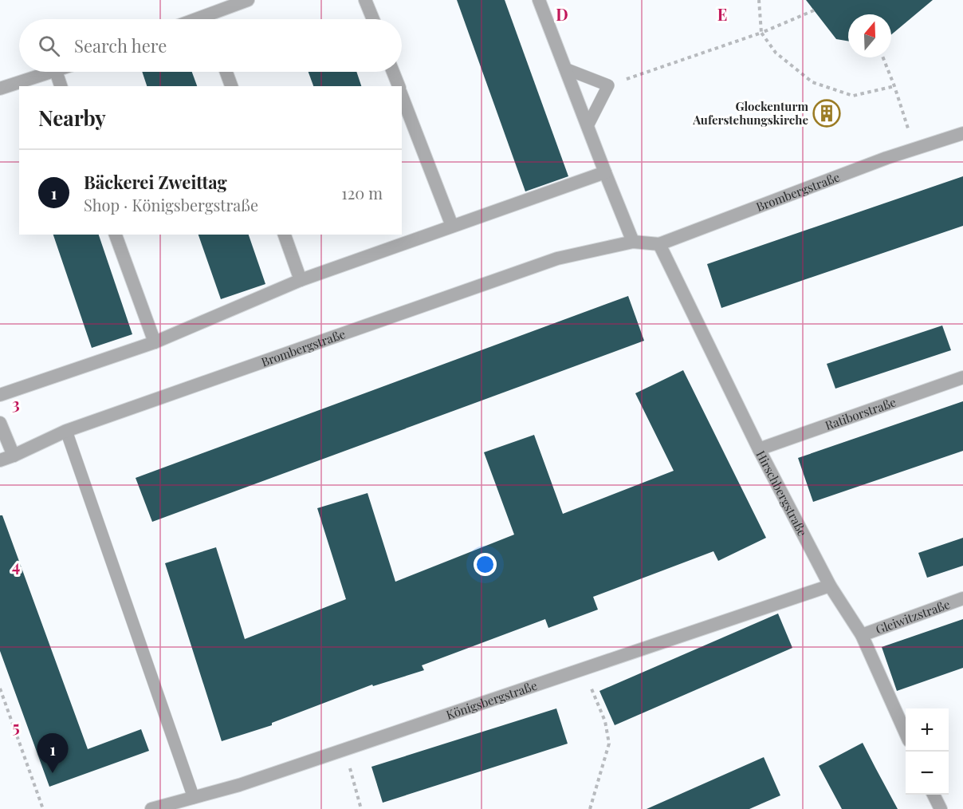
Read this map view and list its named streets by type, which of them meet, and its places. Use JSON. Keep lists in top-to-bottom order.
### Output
{
  "streets": {
    "street": [
      "Brombergstraße",
      "Ratiborstraße",
      "Hirschbergstraße",
      "Gleiwitzstraße",
      "Königsbergstraße"
    ]
  },
  "crossings": [
    ["Brombergstraße", "Hirschbergstraße"],
    ["Ratiborstraße", "Hirschbergstraße"],
    ["Hirschbergstraße", "Gleiwitzstraße"],
    ["Hirschbergstraße", "Königsbergstraße"]
  ],
  "places": {
    "building": ["Glockenturm Auferstehungskirche"]
  },
  "north": "top",
  "page": {
    "search": "Search here",
    "heading": "Nearby",
    "list": [
      {
        "mark": "1",
        "name": "Bäckerei Zweittag",
        "note": "Shop · Königsbergstraße",
        "value": "120 m"
      }
    ],
    "map_buttons": ["+", "−"],
    "pins": "1"
  },
  "grid": {
    "columns": ["D", "E"],
    "rows": ["3", "4", "5"]
  }
}
